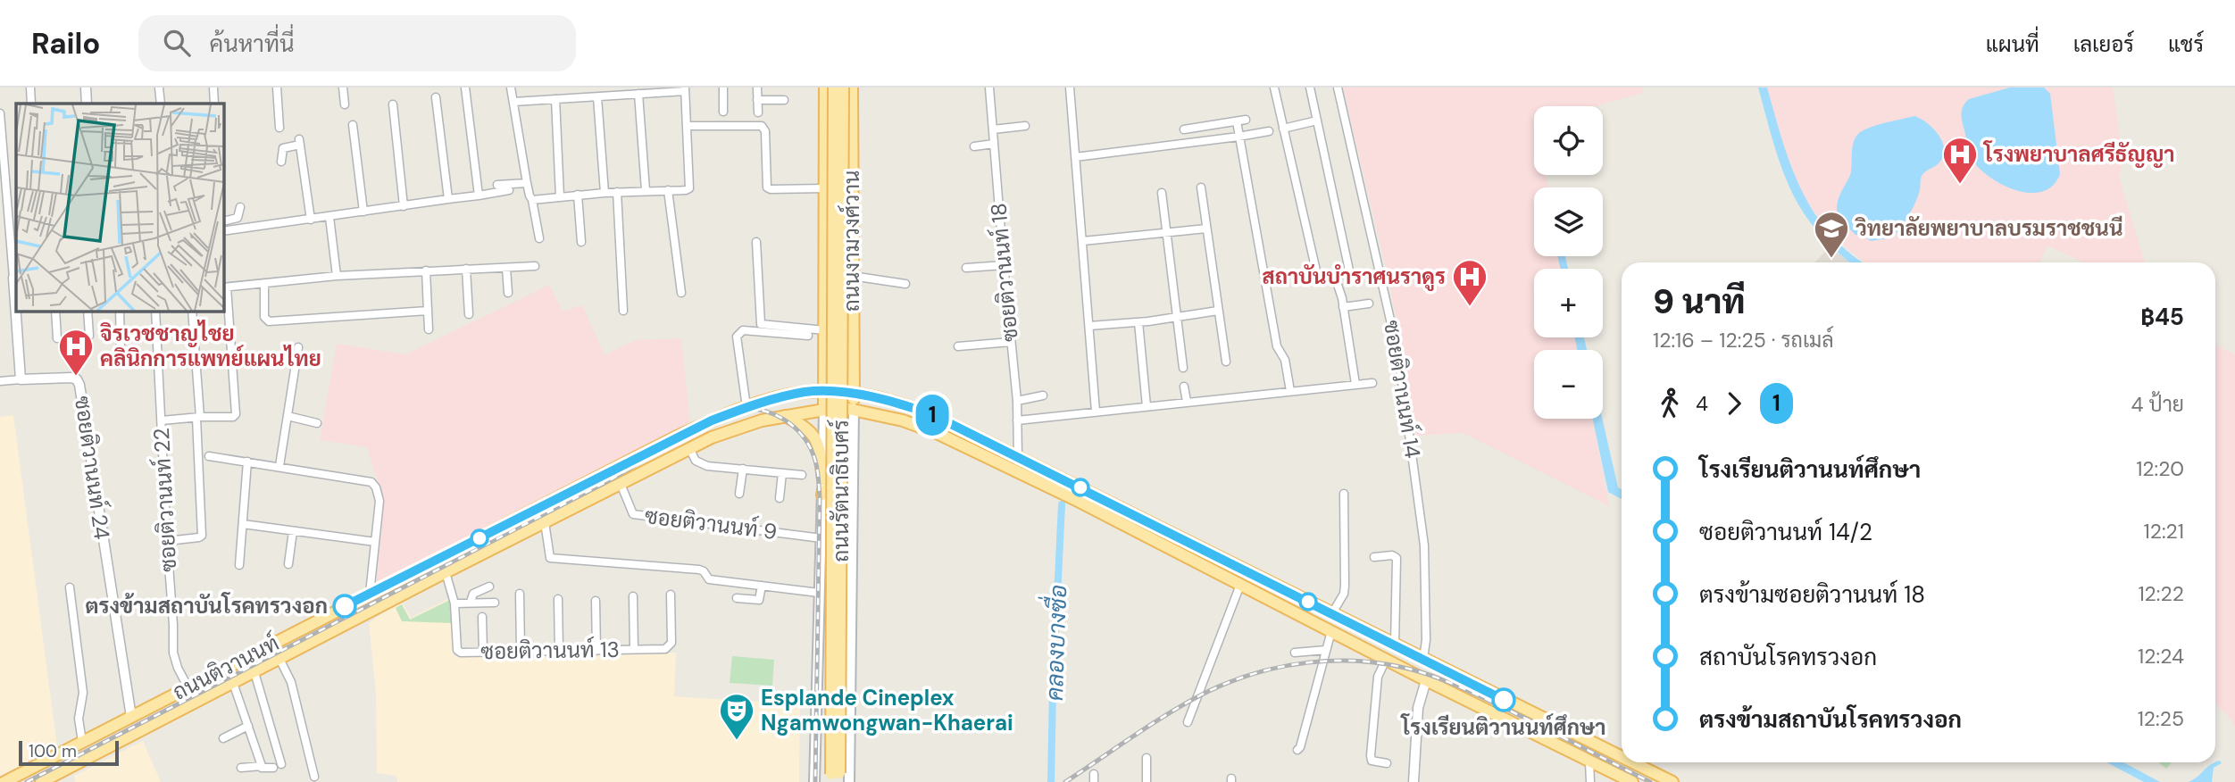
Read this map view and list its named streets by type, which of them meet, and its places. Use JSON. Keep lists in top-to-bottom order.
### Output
{
  "streets": {
    "main road": ["ถนนงามวงศ์วาน", "ถนนรัตนาธิเบศร์", "ถนนติวานนท์"],
    "street": [
      "ซอยติวานนท์ 18",
      "ซอยติวานนท์ 14",
      "ซอยติวานนท์ 24",
      "ซอยติวานนท์ 22",
      "ซอยติวานนท์ 9",
      "ซอยติวานนท์ 13"
    ]
  },
  "crossings": [
    ["ถนนงามวงศ์วาน", "ถนนรัตนาธิเบศร์"],
    ["ถนนงามวงศ์วาน", "ถนนติวานนท์"],
    ["ซอยติวานนท์ 18", "ถนนติวานนท์"],
    ["ซอยติวานนท์ 14", "ถนนติวานนท์"],
    ["ซอยติวานนท์ 24", "ถนนติวานนท์"],
    ["ถนนรัตนาธิเบศร์", "ซอยติวานนท์ 9"],
    ["ถนนรัตนาธิเบศร์", "ถนนติวานนท์"],
    ["ซอยติวานนท์ 22", "ถนนติวานนท์"],
    ["ซอยติวานนท์ 9", "ถนนติวานนท์"],
    ["ซอยติวานนท์ 13", "ถนนติวานนท์"]
  ],
  "water": ["คลองบางซื่อ"],
  "places": {
    "hospital": ["โรงพยาบาลศรีธัญญา", "สถาบันบำราศนราดูร", "จิรเวชชาญไชย คลินิกการแพทย์แผนไทย"],
    "school or university": ["วิทยาลัยพยาบาลบรมราชชนนี"],
    "other": ["ตรงข้ามสถาบันโรคทรวงอก", "โรงเรียนติวานนท์ศึกษา"],
    "theatre": ["Esplande Cineplex Ngamwongwan-Khaerai"]
  },
  "lines": ["bus line 1"],
  "scale_bar": "100 m",
  "page": {
    "header": "Railo",
    "search": "ค้นหาที่นี่",
    "nav": ["แผนที่", "เลเยอร์", "แชร์"],
    "on_map": "1",
    "map_buttons": ["+", "−"],
    "heading": ["9 นาที", "12:16 – 12:25 · รถเมล์", "฿45"],
    "legs": ["4", "1", "4 ป้าย"],
    "list": [
      {
        "name": "โรงเรียนติวานนท์ศึกษา",
        "value": "12:20"
      },
      {
        "name": "ซอยติวานนท์ 14/2",
        "value": "12:21"
      },
      {
        "name": "ตรงข้ามซอยติวานนท์ 18",
        "value": "12:22"
      },
      {
        "name": "สถาบันโรคทรวงอก",
        "value": "12:24"
      },
      {
        "name": "ตรงข้ามสถาบันโรคทรวงอก",
        "value": "12:25"
      }
    ],
    "scale": "100 m"
  }
}
